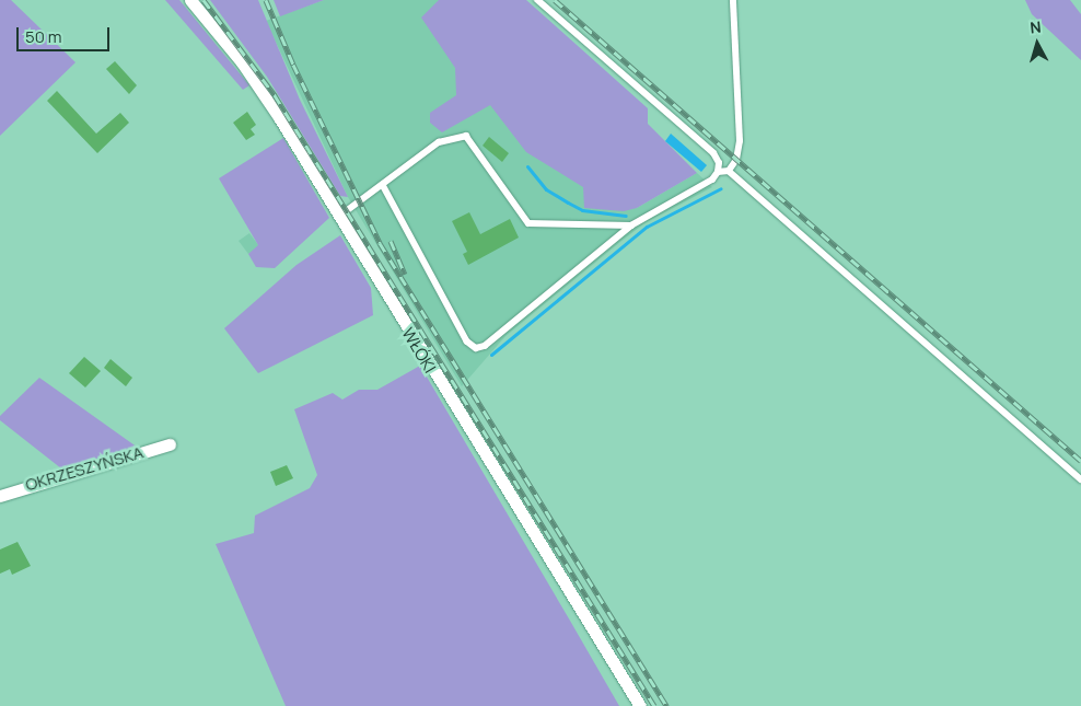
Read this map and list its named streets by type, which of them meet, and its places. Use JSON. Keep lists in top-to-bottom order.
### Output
{
  "streets": {
    "street": ["WŁÓKI", "OKRZESZYŃSKA"]
  },
  "scale_bar": "50 m",
  "north": "top"
}
